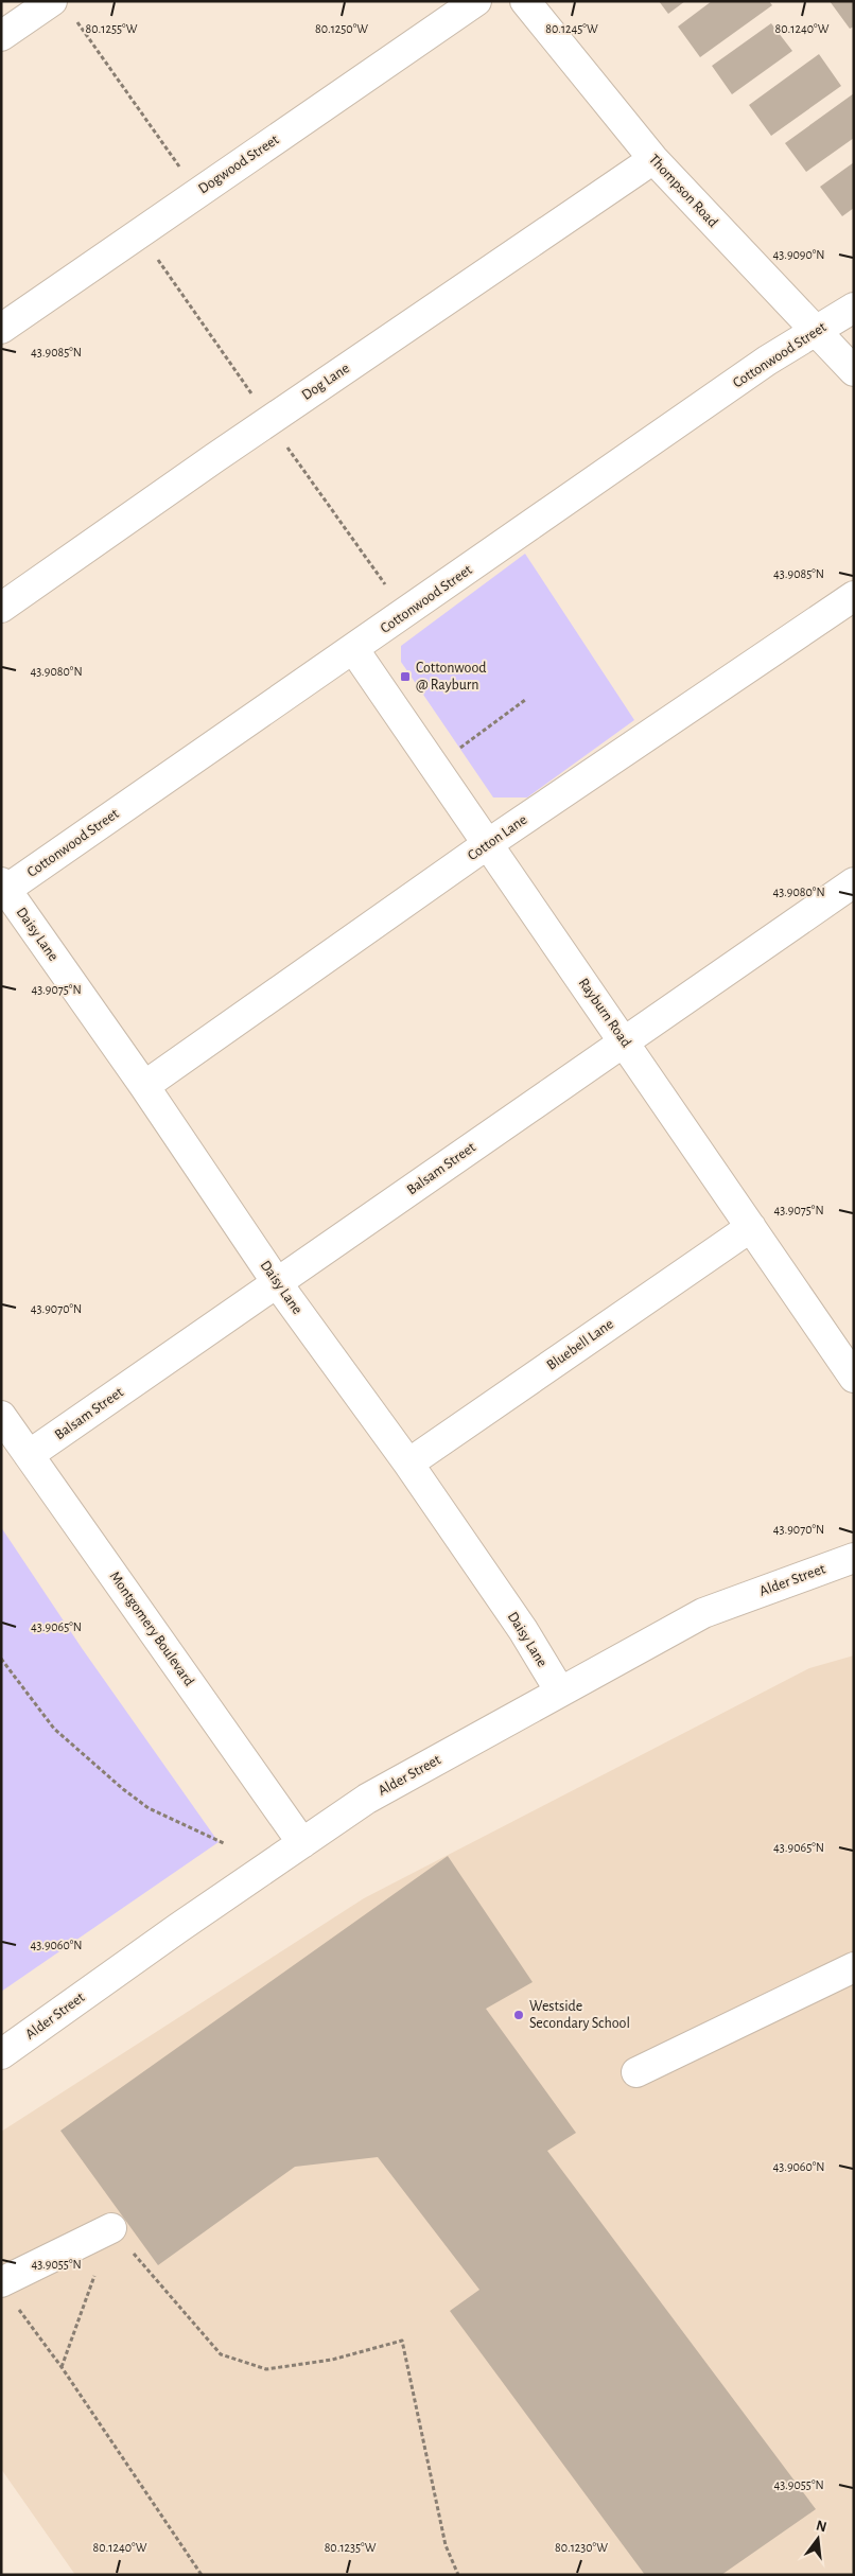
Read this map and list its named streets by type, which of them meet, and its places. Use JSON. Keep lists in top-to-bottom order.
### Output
{
  "streets": {
    "street": [
      "Dogwood Street",
      "Thompson Road",
      "Cottonwood Street",
      "Dog Lane",
      "Cotton Lane",
      "Daisy Lane",
      "Rayburn Road",
      "Balsam Street",
      "Bluebell Lane",
      "Alder Street",
      "Montgomery Boulevard"
    ]
  },
  "crossings": [
    ["Thompson Road", "Cottonwood Street"],
    ["Thompson Road", "Dog Lane"],
    ["Cottonwood Street", "Daisy Lane"],
    ["Cottonwood Street", "Rayburn Road"],
    ["Cotton Lane", "Daisy Lane"],
    ["Cotton Lane", "Rayburn Road"],
    ["Daisy Lane", "Balsam Street"],
    ["Daisy Lane", "Bluebell Lane"],
    ["Daisy Lane", "Alder Street"],
    ["Rayburn Road", "Balsam Street"],
    ["Rayburn Road", "Bluebell Lane"],
    ["Balsam Street", "Montgomery Boulevard"],
    ["Alder Street", "Montgomery Boulevard"]
  ],
  "places": {
    "transit": ["Cottonwood @ Rayburn"],
    "other": ["Westside Secondary School"]
  },
  "north": "top",
  "coordinates": [
    "80.1255°W",
    "80.1250°W",
    "80.1245°W",
    "80.1240°W",
    "43.9090°N",
    "43.9085°N",
    "43.9080°N",
    "43.9075°N",
    "43.9070°N",
    "43.9065°N",
    "43.9060°N",
    "43.9055°N",
    "80.1235°W",
    "80.1230°W"
  ]
}
